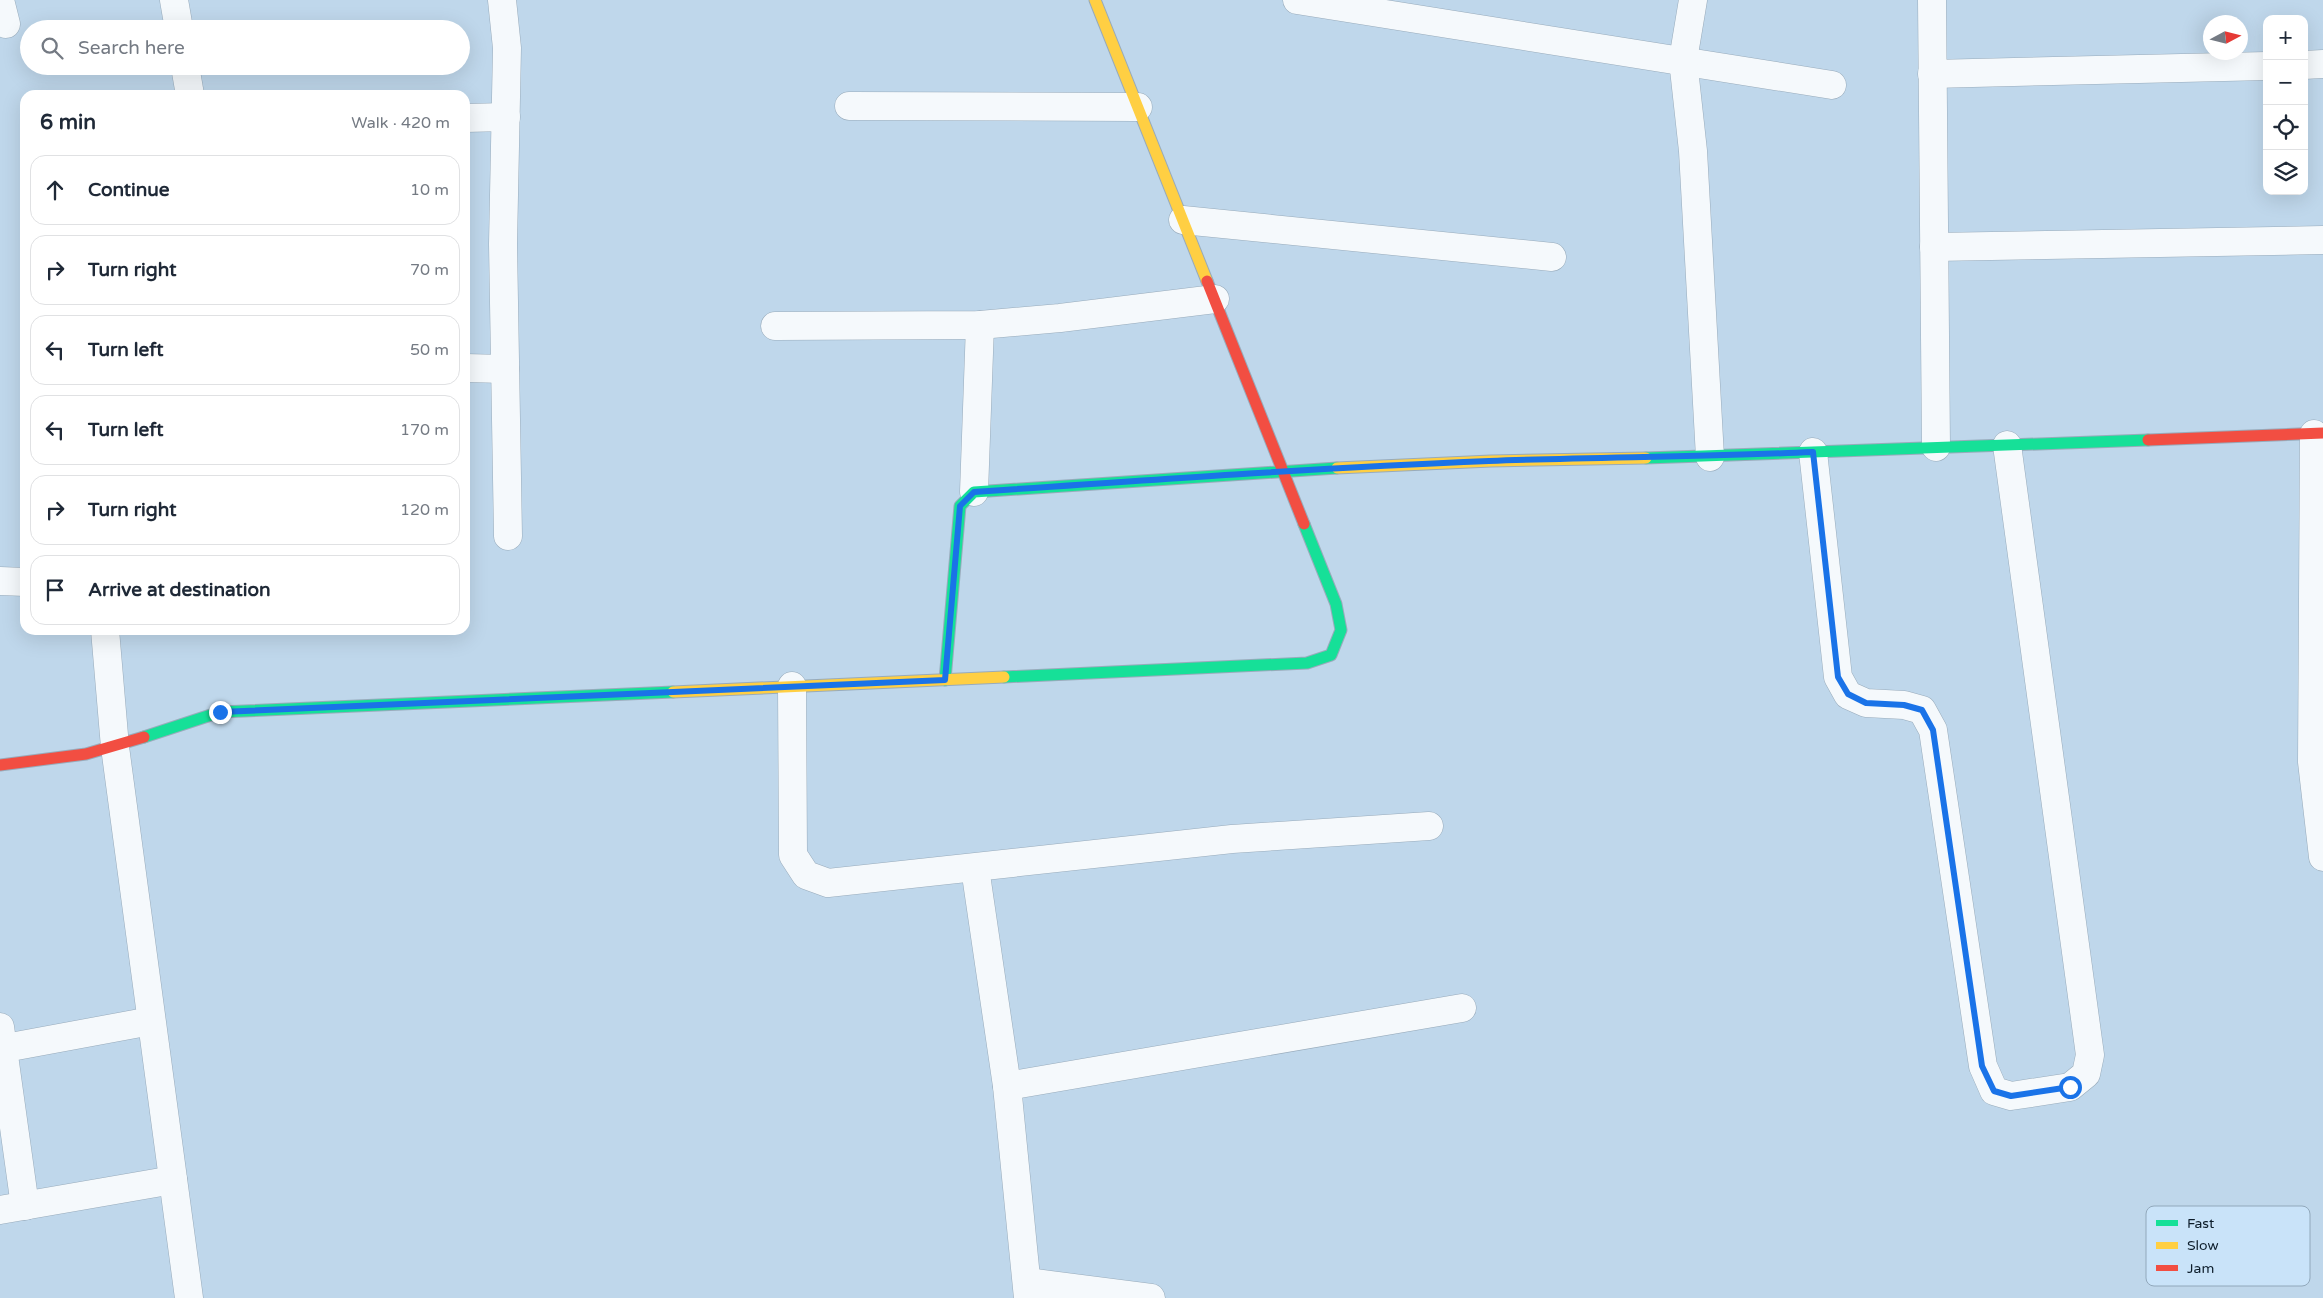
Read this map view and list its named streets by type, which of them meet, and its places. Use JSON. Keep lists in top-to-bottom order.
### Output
{
  "legend": ["Fast", "Slow", "Jam"],
  "north": "right",
  "page": {
    "map_buttons": ["+", "−"],
    "search": "Search here",
    "heading": ["6 min", "Walk · 420 m"],
    "list": [
      ["Continue", "10 m"],
      ["Turn right", "70 m"],
      ["Turn left", "50 m"],
      ["Turn left", "170 m"],
      ["Turn right", "120 m"],
      "Arrive at destination"
    ]
  }
}
